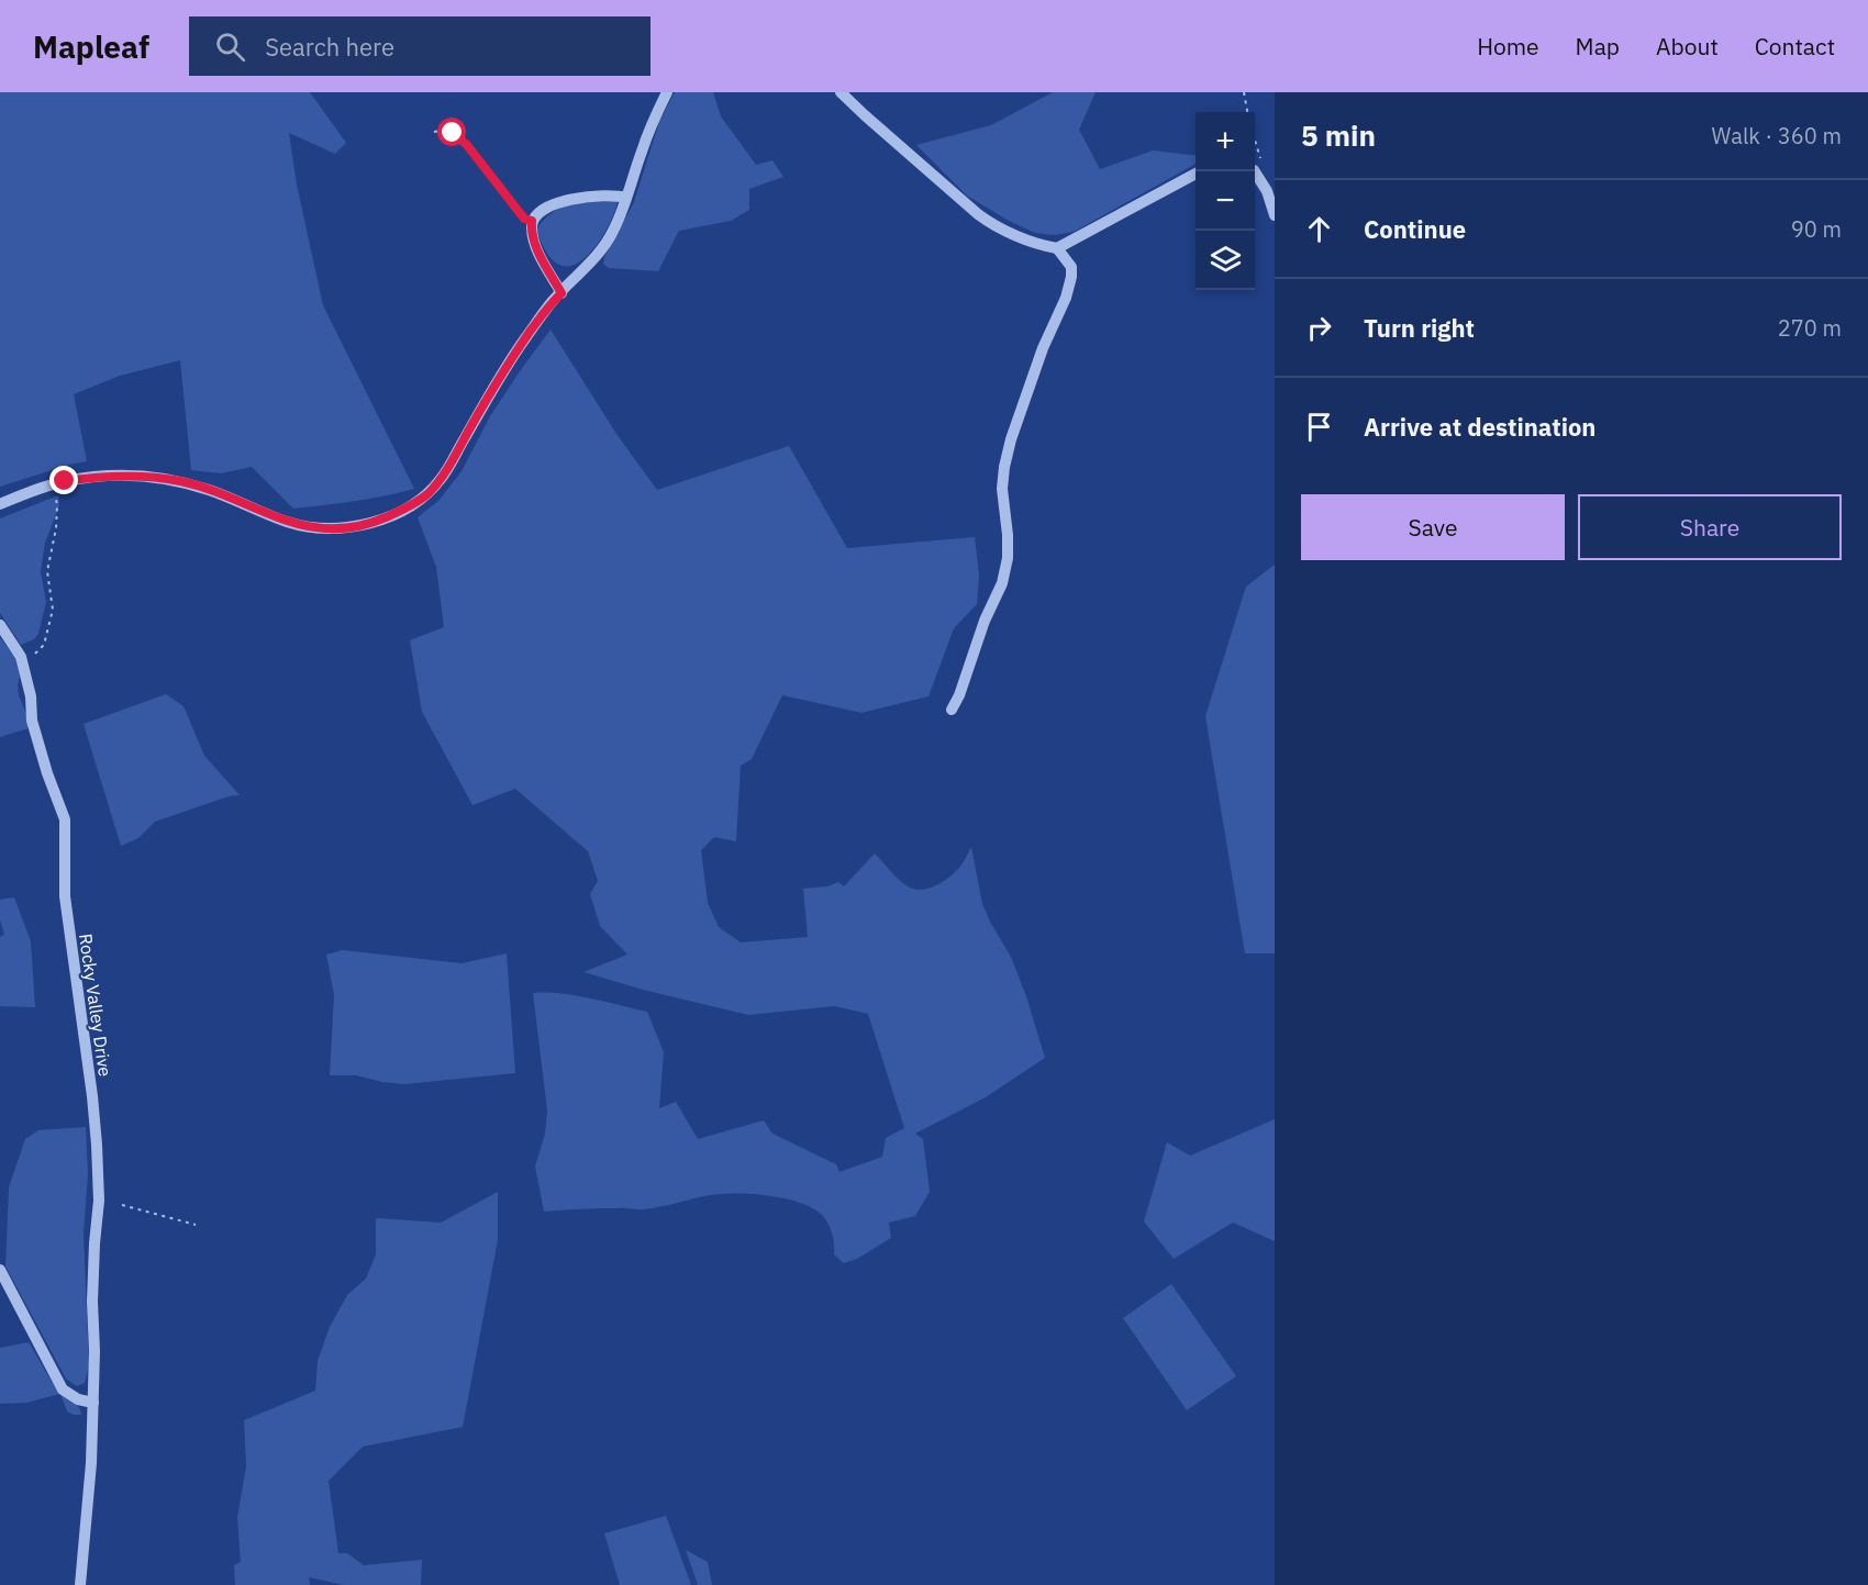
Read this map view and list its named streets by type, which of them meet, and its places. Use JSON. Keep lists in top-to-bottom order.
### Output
{
  "streets": {
    "street": ["Rocky Valley Drive"]
  },
  "page": {
    "header": "Mapleaf",
    "search": "Search here",
    "nav": [
      "Home",
      "Map",
      "About",
      "Contact"
    ],
    "heading": ["5 min", "Walk · 360 m"],
    "map_buttons": ["+", "−"],
    "list": [
      ["Continue", "90 m"],
      ["Turn right", "270 m"],
      "Arrive at destination"
    ],
    "buttons": ["Save", "Share"]
  }
}
